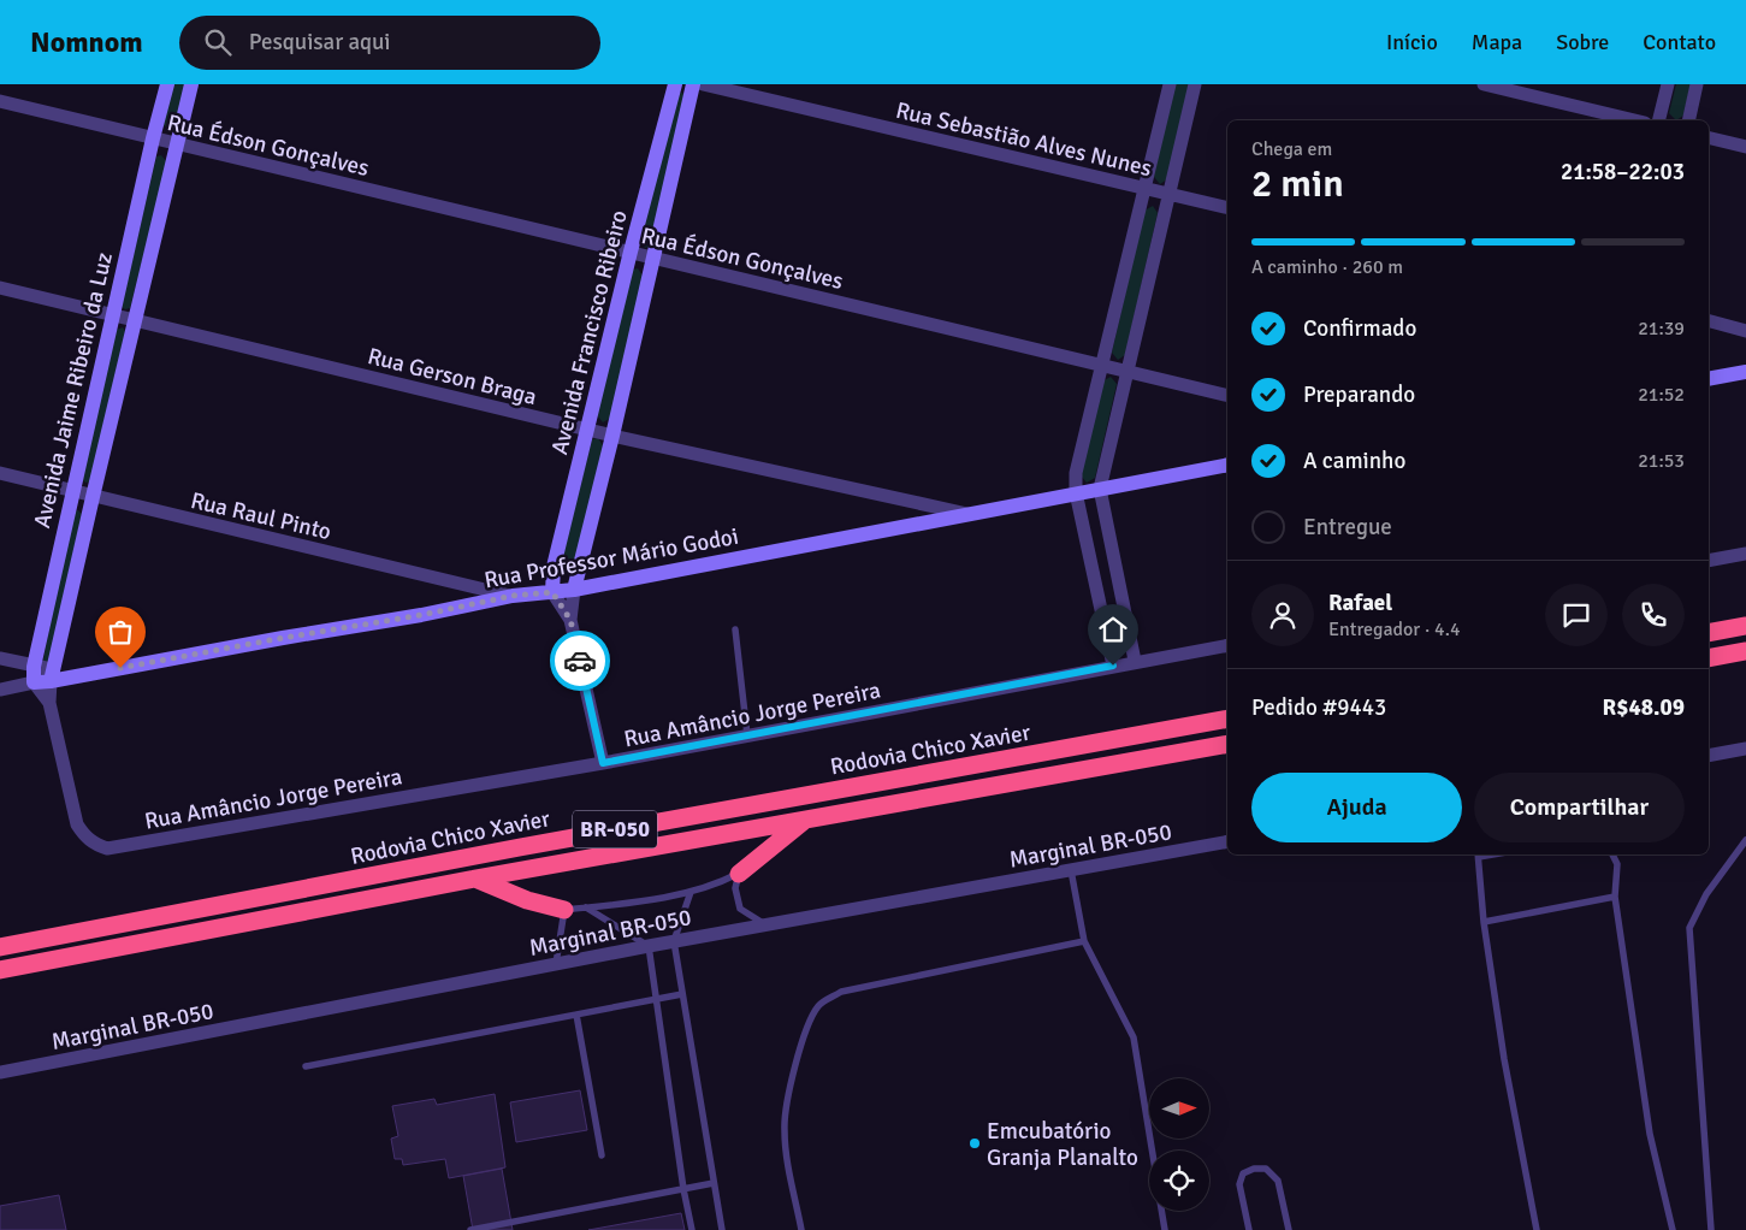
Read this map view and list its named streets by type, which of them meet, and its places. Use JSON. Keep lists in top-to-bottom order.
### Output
{
  "streets": {
    "highway": ["Rodovia Chico Xavier", "BR-050"],
    "street": [
      "Rua Sebastião Alves Nunes",
      "Rua Édson Gonçalves",
      "Avenida Francisco Ribeiro",
      "Rua Gerson Braga",
      "Avenida Jaime Ribeiro da Luz",
      "Rua Raul Pinto",
      "Rua Professor Mário Godoi",
      "Rua Amâncio Jorge Pereira",
      "Marginal BR-050"
    ]
  },
  "crossings": [
    ["Rua Édson Gonçalves", "Avenida Francisco Ribeiro"],
    ["Rua Édson Gonçalves", "Avenida Jaime Ribeiro da Luz"],
    ["Avenida Francisco Ribeiro", "Rua Gerson Braga"],
    ["Avenida Francisco Ribeiro", "Rua Professor Mário Godoi"],
    ["Rua Gerson Braga", "Avenida Jaime Ribeiro da Luz"],
    ["Rua Gerson Braga", "Rua Professor Mário Godoi"],
    ["Avenida Jaime Ribeiro da Luz", "Rua Raul Pinto"],
    ["Avenida Jaime Ribeiro da Luz", "Rua Professor Mário Godoi"],
    ["Avenida Jaime Ribeiro da Luz", "Rua Amâncio Jorge Pereira"],
    ["Rua Raul Pinto", "Rua Professor Mário Godoi"]
  ],
  "places": ["Emcubatório Granja Planalto"],
  "north": "right",
  "page": {
    "header": "Nomnom",
    "search": "Pesquisar aqui",
    "nav": [
      "Início",
      "Mapa",
      "Sobre",
      "Contato"
    ],
    "heading": ["2 min", "Chega em", "21:58–22:03"],
    "panel": [
      "Rafael",
      "Entregador · 4.4",
      "Pedido #9443",
      "R$48.09"
    ],
    "bar": "A caminho · 260 m",
    "list": [
      ["Confirmado", "21:39"],
      ["Preparando", "21:52"],
      ["A caminho", "21:53"],
      "Entregue"
    ],
    "buttons": ["Ajuda", "Compartilhar"]
  }
}
